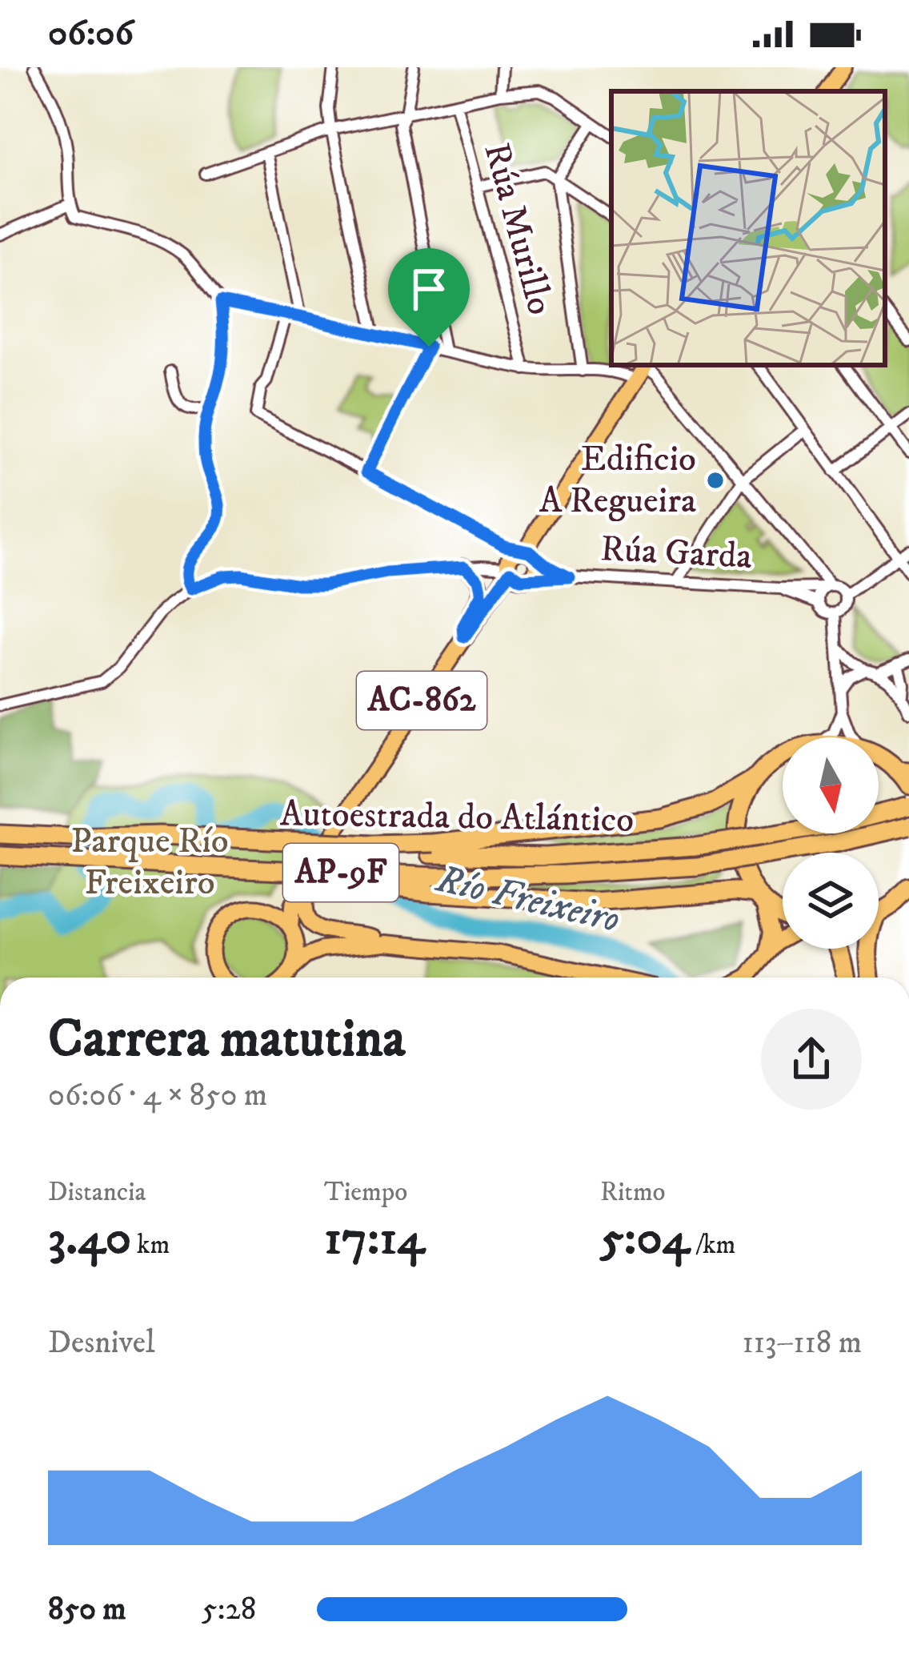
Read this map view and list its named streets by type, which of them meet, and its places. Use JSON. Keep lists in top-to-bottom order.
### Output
{
  "streets": {
    "highway": ["Autoestrada do Atlántico", "AP-9F"],
    "main road": ["AC-862"],
    "street": ["Rúa Murillo", "Rúa Garda"]
  },
  "crossings": [
    ["Rúa Garda", "AC-862"]
  ],
  "water": ["Río Freixeiro"],
  "parks": ["Parque Río Freixeiro"],
  "places": ["Edificio A Regueira"],
  "north": "bottom",
  "page": {
    "status": "06:06",
    "heading": ["Carrera matutina", "06:06 · 4 × 850 m"],
    "stats": [
      ["Distancia", "3.40 km"],
      ["Tiempo", "17:14"],
      ["Ritmo", "5:04 /km"]
    ],
    "chart": ["Desnivel", "113–118 m"],
    "list": [
      {
        "name": "850 m",
        "note": "5:28"
      }
    ]
  }
}
